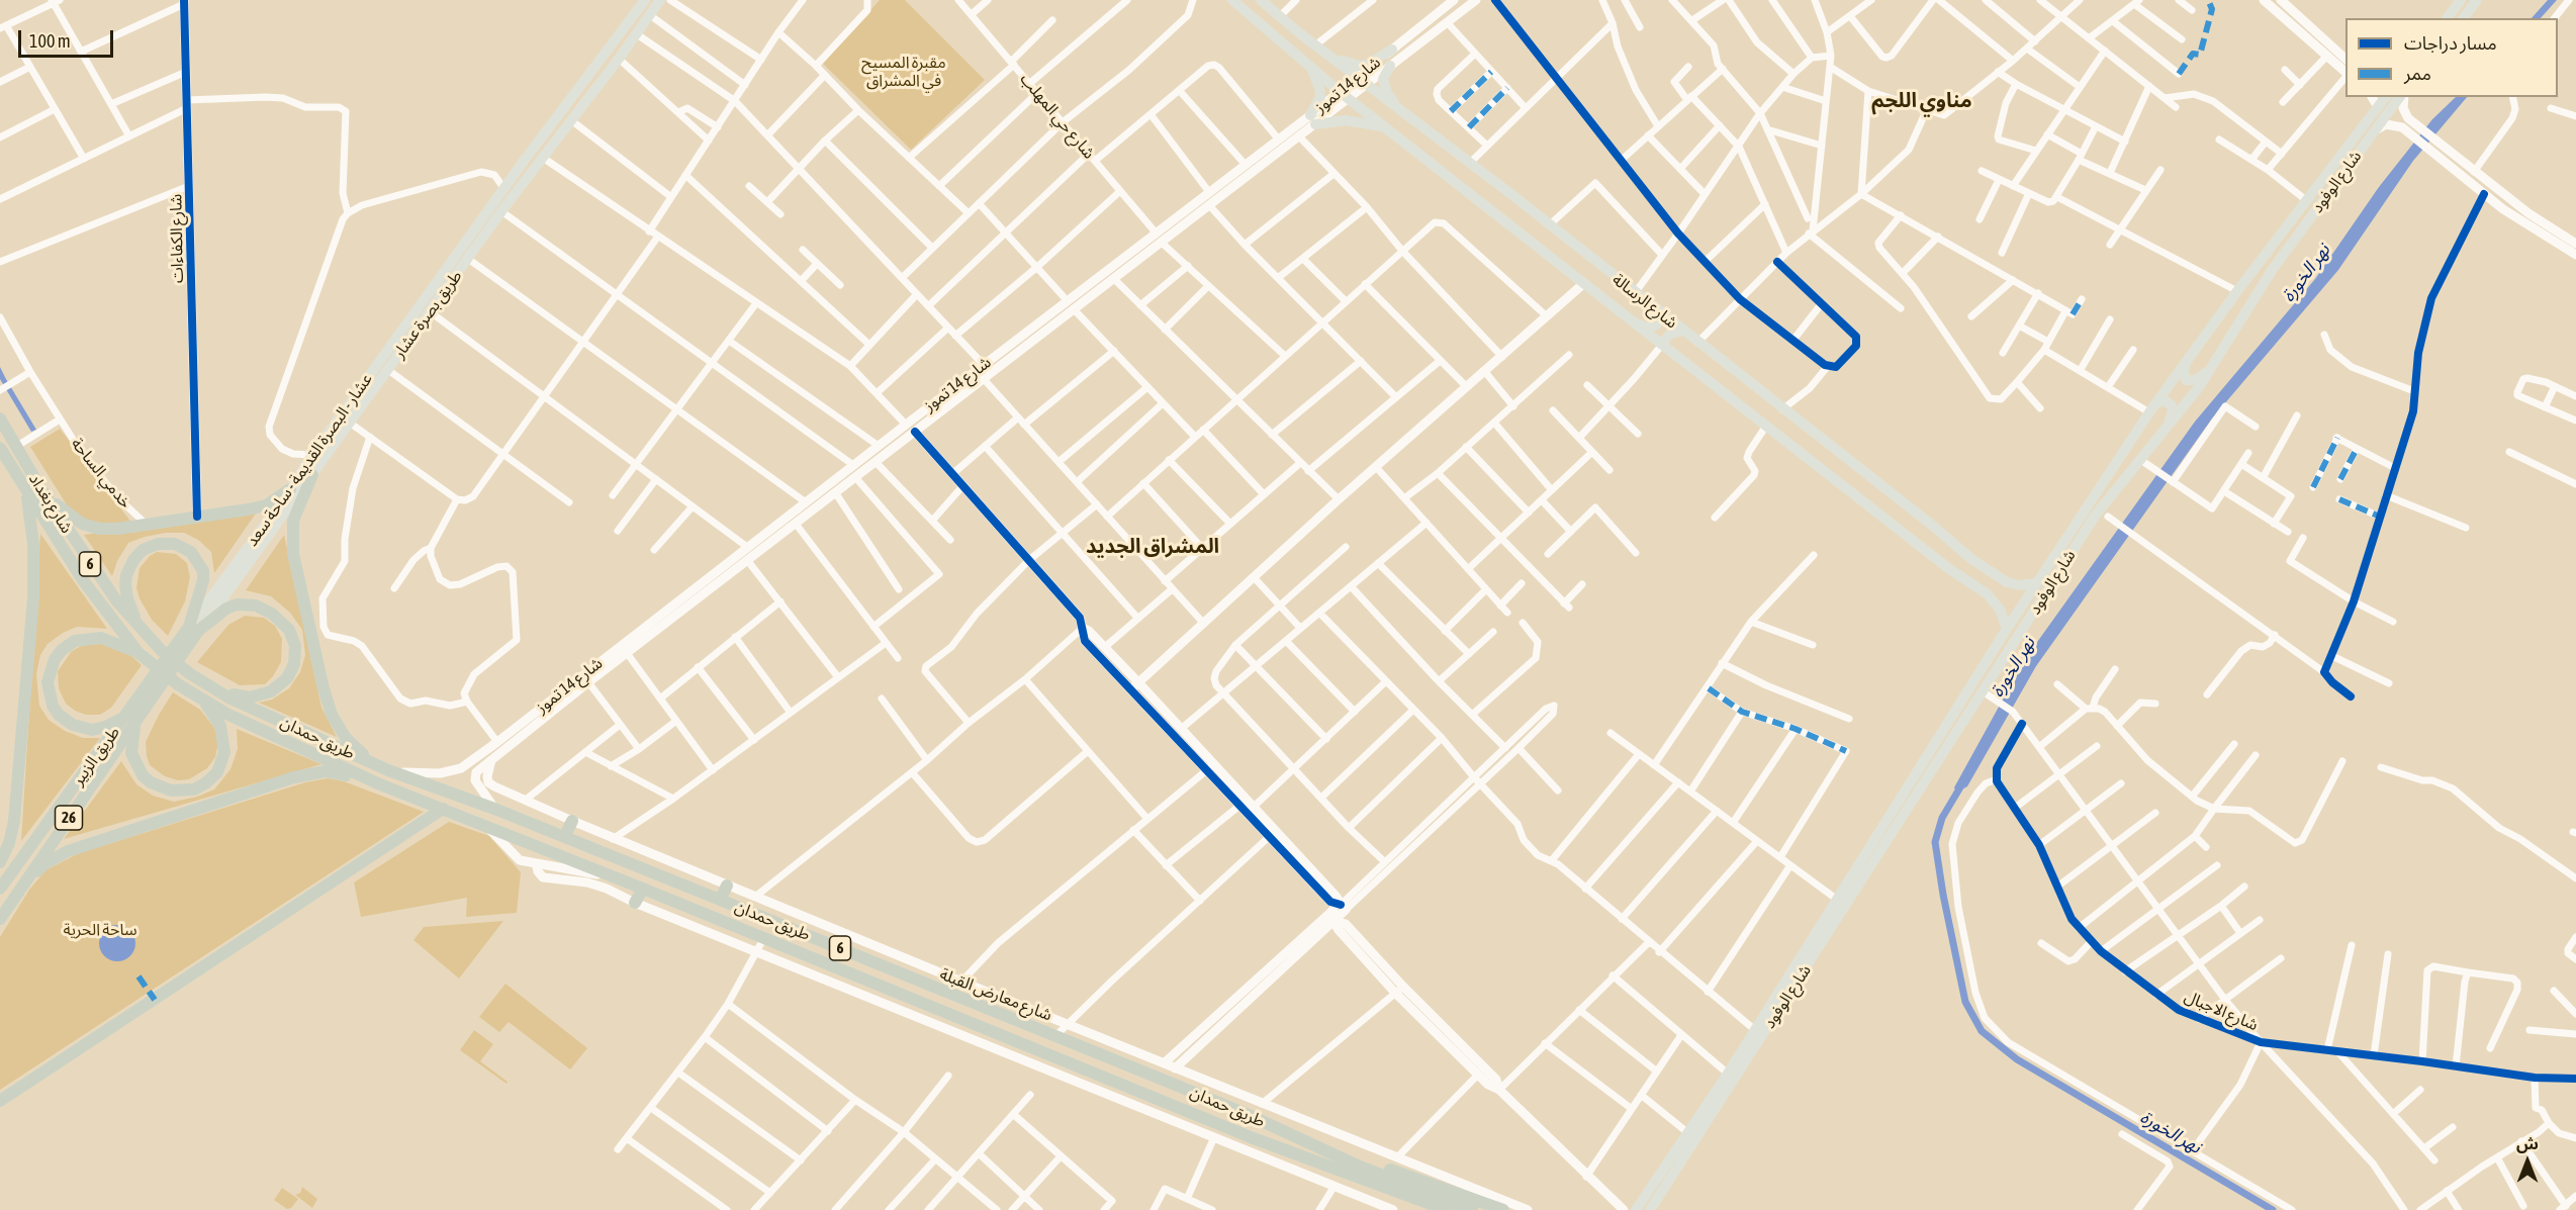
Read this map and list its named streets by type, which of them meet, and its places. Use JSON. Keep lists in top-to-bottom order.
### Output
{
  "streets": {
    "highway": [
      "شارع بغداد",
      "6",
      "طريق حمدان",
      "طريق الزبير",
      "26"
    ],
    "main road": [
      "شارع 14 تموز",
      "شارع الوفود",
      "شارع الكفاءات",
      "شارع الرسالة",
      "طريق بصرة عشار",
      "عشار - البصرة القديمة - ساحة سعد",
      "شارع معارض القبلة"
    ],
    "street": ["شارع حي المهلب", "خدمي الساحة", "شارع الاجبال"]
  },
  "crossings": [
    ["شارع 14 تموز", "شارع حي المهلب"],
    ["شارع 14 تموز", "شارع الرسالة"],
    ["شارع 14 تموز", "طريق حمدان"],
    ["شارع 14 تموز", "شارع معارض القبلة"],
    ["شارع الوفود", "شارع الرسالة"],
    ["طريق بصرة عشار", "عشار - البصرة القديمة - ساحة سعد"],
    ["طريق بصرة عشار", "26"],
    ["عشار - البصرة القديمة - ساحة سعد", "26"],
    ["شارع بغداد", "طريق حمدان"],
    ["طريق الزبير", "26"]
  ],
  "districts": ["مناوي اللجم", "المشراق الجديد"],
  "water": ["نهر الخورة"],
  "parks": ["مقبرة المسيح في المشراق", "ساحة الحرية"],
  "legend": ["مسار دراجات", "ممر"],
  "scale_bar": "100 m",
  "north": "top"
}
